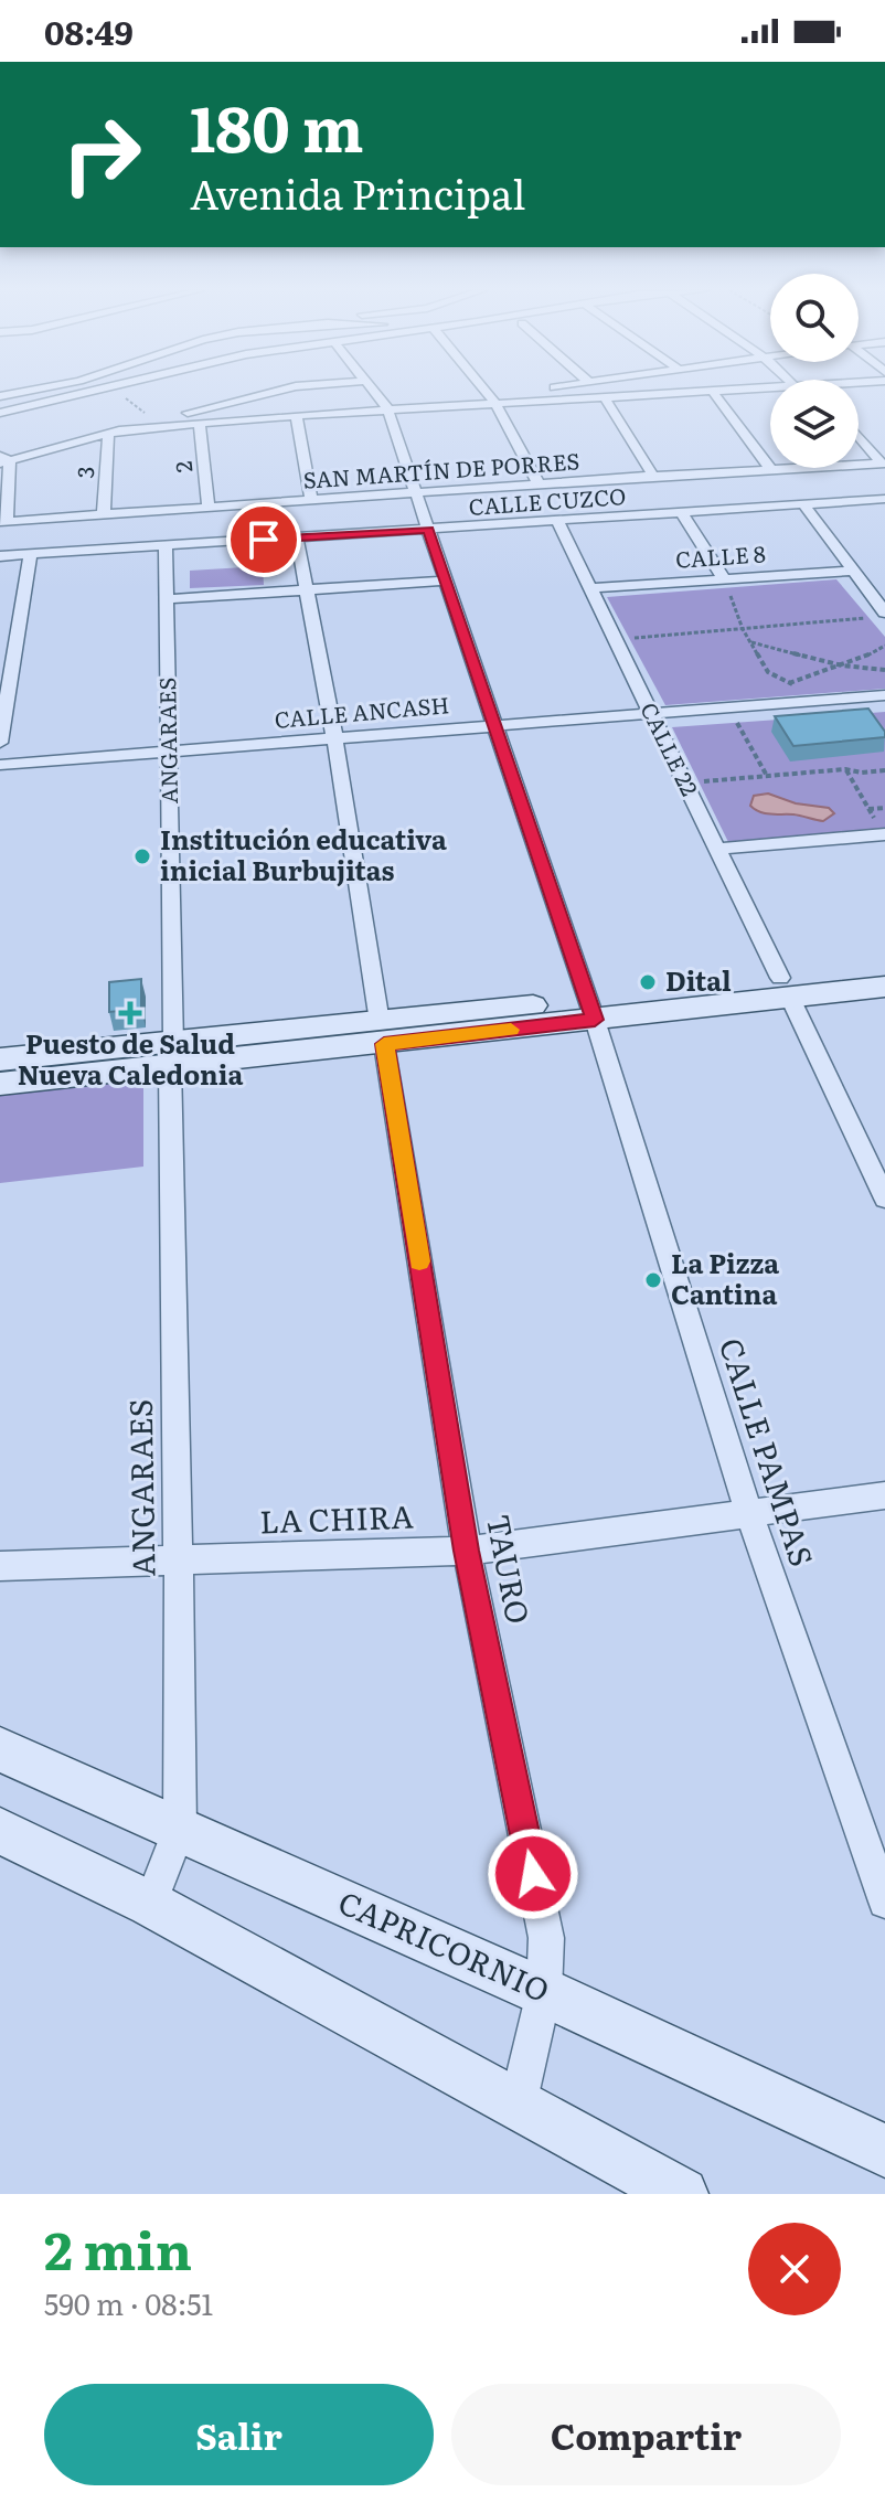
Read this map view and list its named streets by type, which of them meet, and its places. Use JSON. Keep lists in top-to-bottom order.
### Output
{
  "streets": {
    "street": [
      "2",
      "SAN MARTÍN DE PORRES",
      "3",
      "CALLE CUZCO",
      "CALLE 8",
      "CALLE ANCASH",
      "ANGARAES",
      "CALLE 22",
      "CALLE PAMPAS",
      "LA CHIRA",
      "TAURO",
      "CAPRICORNIO"
    ]
  },
  "crossings": [
    ["2", "SAN MARTÍN DE PORRES"],
    ["SAN MARTÍN DE PORRES", "3"],
    ["SAN MARTÍN DE PORRES", "CALLE PAMPAS"],
    ["CALLE CUZCO", "ANGARAES"],
    ["CALLE CUZCO", "CALLE 22"],
    ["CALLE CUZCO", "CALLE PAMPAS"],
    ["CALLE CUZCO", "TAURO"],
    ["CALLE 8", "CALLE 22"],
    ["CALLE ANCASH", "ANGARAES"],
    ["CALLE ANCASH", "CALLE 22"],
    ["CALLE ANCASH", "CALLE PAMPAS"],
    ["CALLE ANCASH", "TAURO"],
    ["ANGARAES", "LA CHIRA"],
    ["ANGARAES", "CAPRICORNIO"],
    ["CALLE PAMPAS", "LA CHIRA"],
    ["LA CHIRA", "TAURO"],
    ["TAURO", "CAPRICORNIO"]
  ],
  "places": {
    "other": ["Institución educativa inicial Burbujitas", "Dital", "La Pizza Cantina"],
    "health": ["Puesto de Salud Nueva Caledonia"]
  },
  "page": {
    "status": "08:49",
    "turn": ["180 m", "Avenida Principal"],
    "heading": ["2 min", "590 m · 08:51"],
    "buttons": ["Salir", "Compartir"]
  }
}
